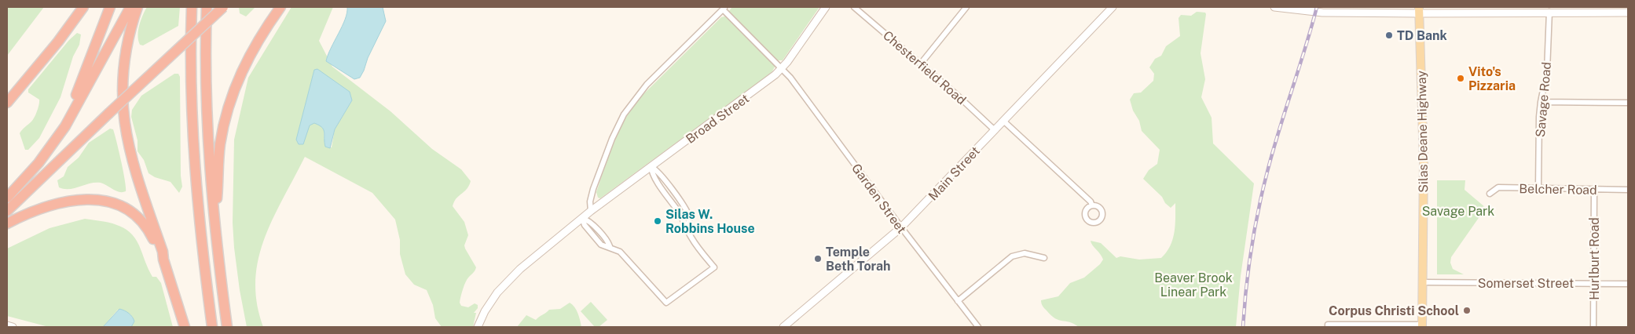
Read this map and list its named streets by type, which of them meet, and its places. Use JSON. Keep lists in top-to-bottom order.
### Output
{
  "streets": {
    "main road": ["Silas Deane Highway"],
    "street": [
      "Chesterfield Road",
      "Savage Road",
      "Broad Street",
      "Main Street",
      "Belcher Road",
      "Garden Street",
      "Hurlburt Road",
      "Somerset Street"
    ]
  },
  "crossings": [
    ["Chesterfield Road", "Main Street"],
    ["Savage Road", "Belcher Road"],
    ["Broad Street", "Garden Street"],
    ["Silas Deane Highway", "Somerset Street"],
    ["Main Street", "Garden Street"],
    ["Belcher Road", "Hurlburt Road"],
    ["Hurlburt Road", "Somerset Street"]
  ],
  "parks": ["Savage Park", "Beaver Brook Linear Park"],
  "places": [
    "TD Bank",
    "Vito's Pizzaria",
    "Silas W. Robbins House",
    "Temple Beth Torah",
    "Corpus Christi School"
  ]
}
